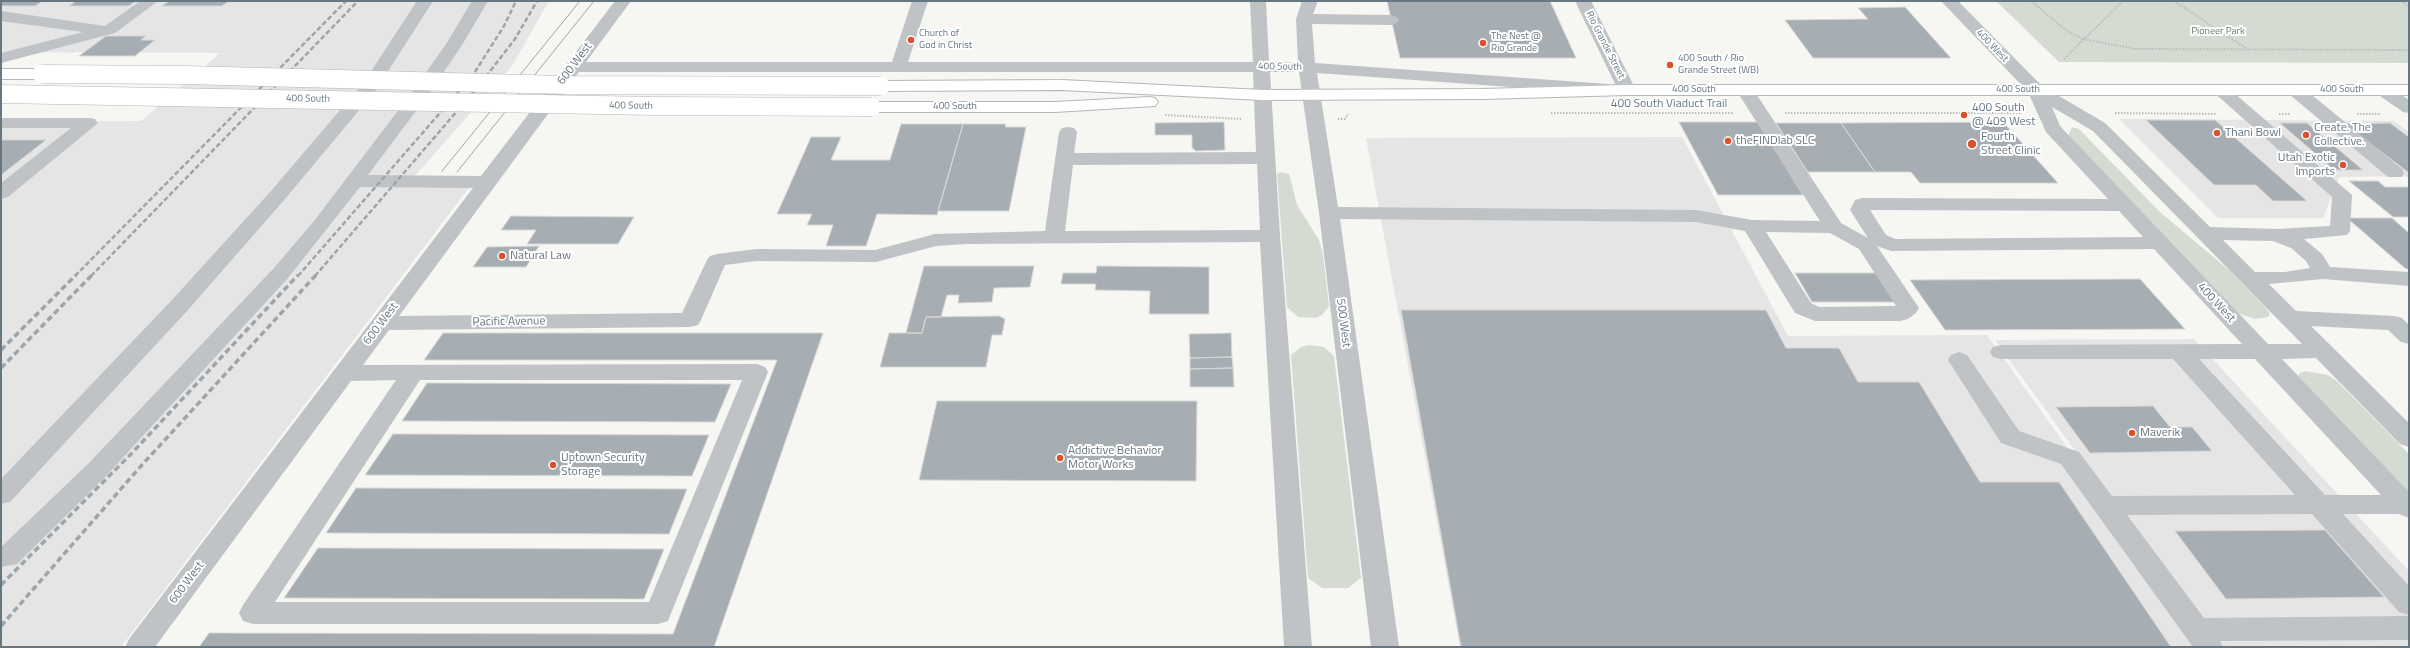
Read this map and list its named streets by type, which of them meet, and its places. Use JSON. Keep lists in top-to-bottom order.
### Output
{
  "streets": {
    "main road": ["400 South"],
    "street": [
      "Rio Grande Street",
      "400 West",
      "600 West",
      "Pacific Avenue",
      "500 West"
    ],
    "path": ["400 South Viaduct Trail"]
  },
  "crossings": [
    ["Rio Grande Street", "400 South"],
    ["400 West", "400 South"],
    ["600 West", "400 South"],
    ["600 West", "Pacific Avenue"],
    ["400 South", "500 West"]
  ],
  "parks": ["Pioneer Park"],
  "places": [
    "Church of God in Christ",
    "The Nest @ Rio Grande",
    "400 South / Rio Grande Street (WB)",
    "400 South @ 409 West",
    "Thani Bowl",
    "Create. The Collective.",
    "theFINDlab SLC",
    "Fourth Street Clinic",
    "Utah Exotic Imports",
    "Natural Law",
    "Maverik",
    "Addictive Behavior Motor Works",
    "Uptown Security Storage"
  ]
}
